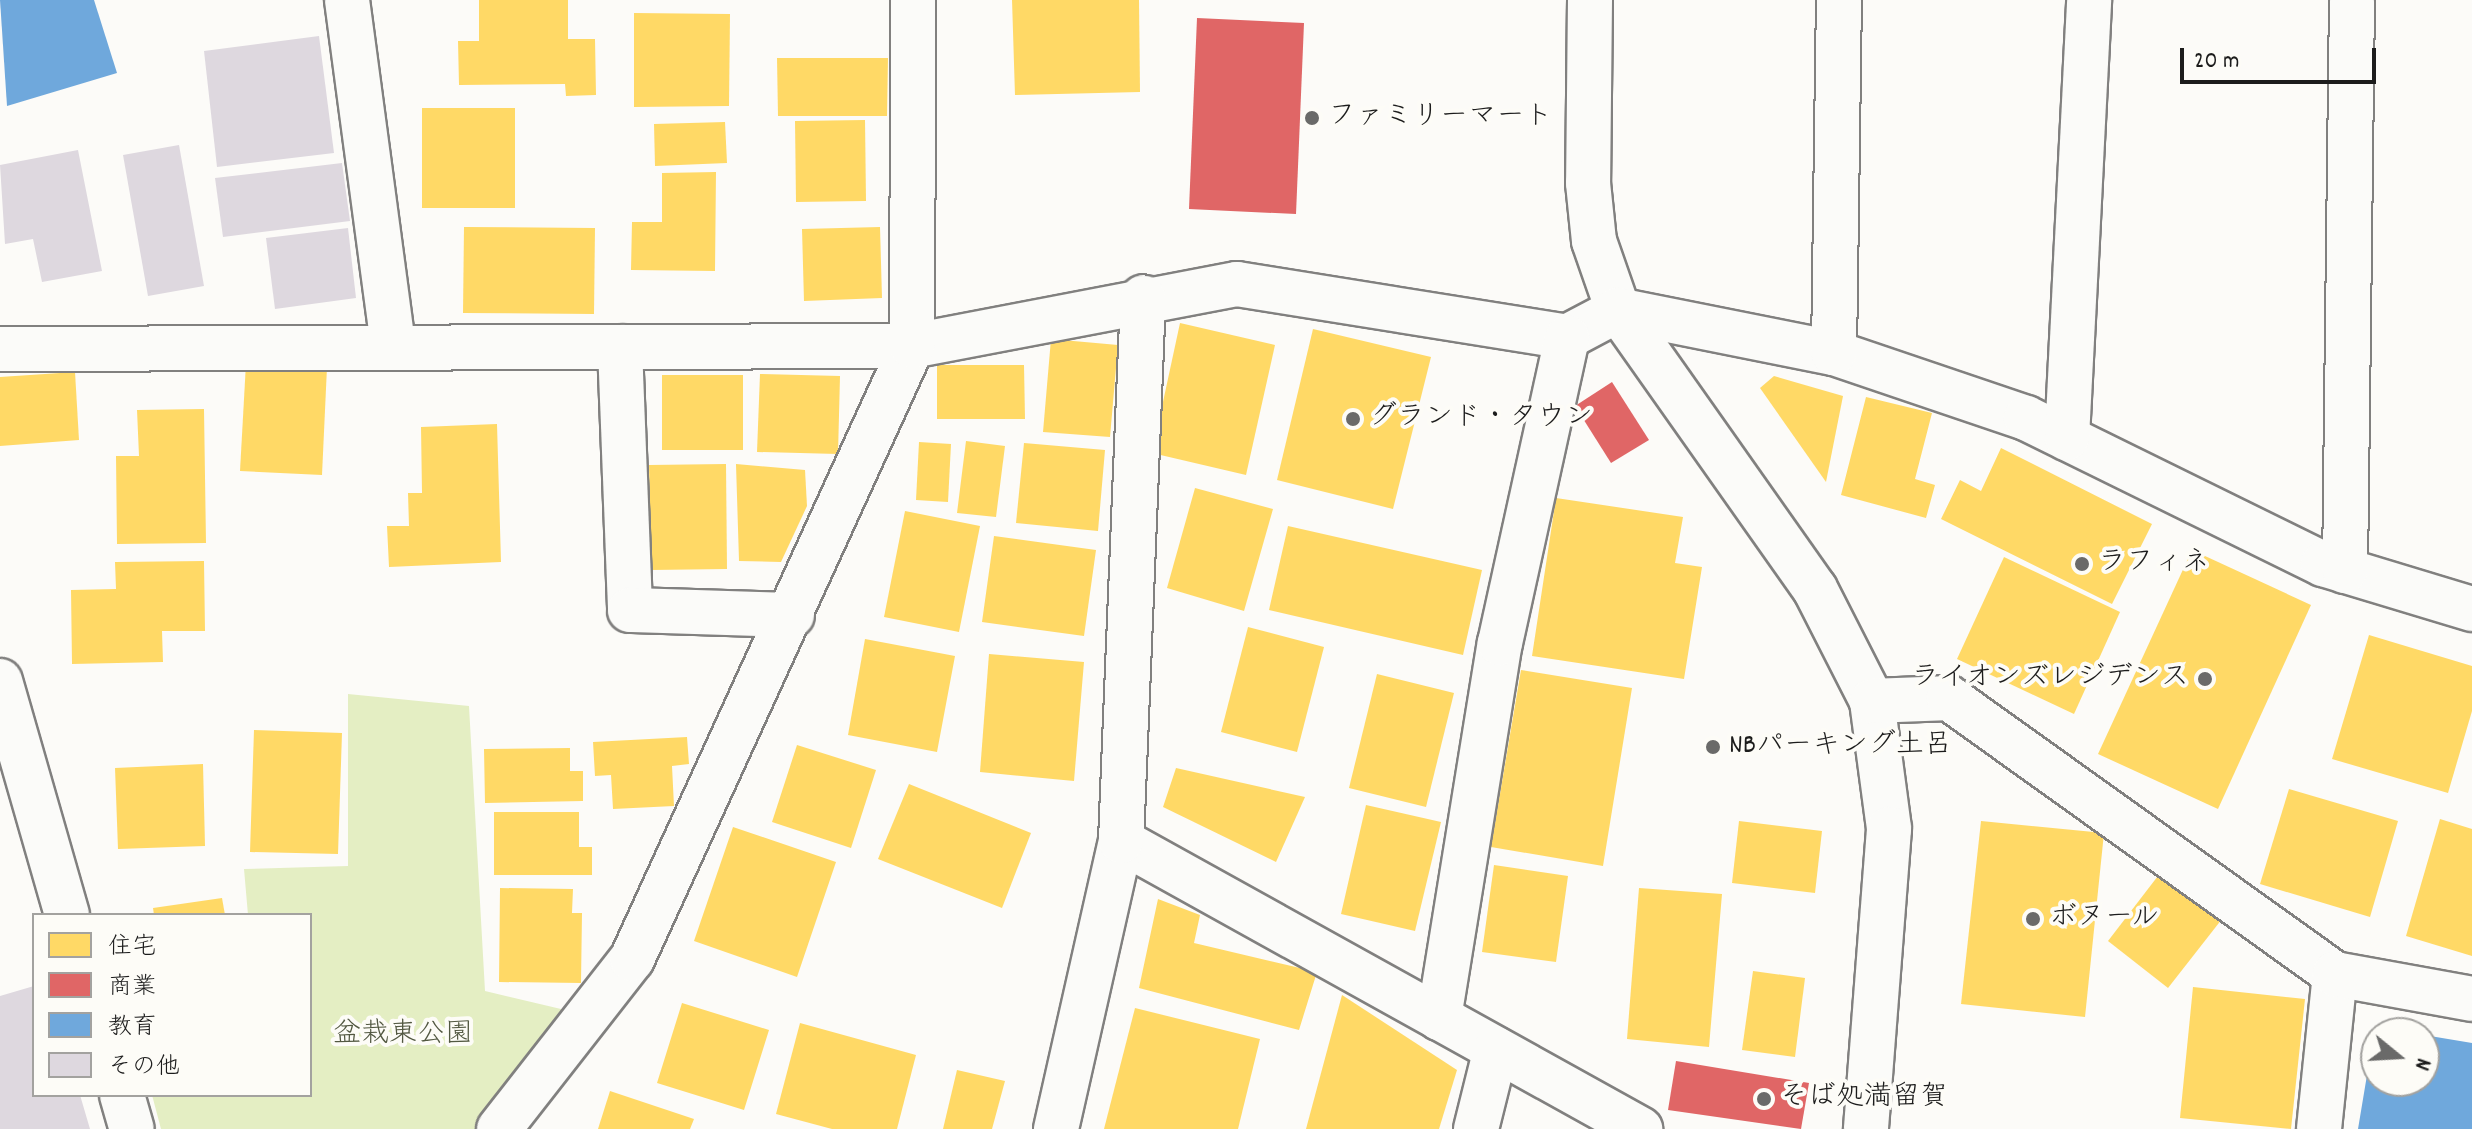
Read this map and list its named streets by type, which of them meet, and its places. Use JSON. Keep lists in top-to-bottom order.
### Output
{
  "parks": ["盆栽東公園"],
  "places": [
    "ファミリーマート",
    "グランド・タウン",
    "ラフィネ",
    "ライオンズレジデンス",
    "NBパーキング土呂",
    "ボヌール",
    "そば処満留賀"
  ],
  "legend": [
    "住宅",
    "商業",
    "教育",
    "その他"
  ],
  "scale_bar": "20 m",
  "north": "right"
}
